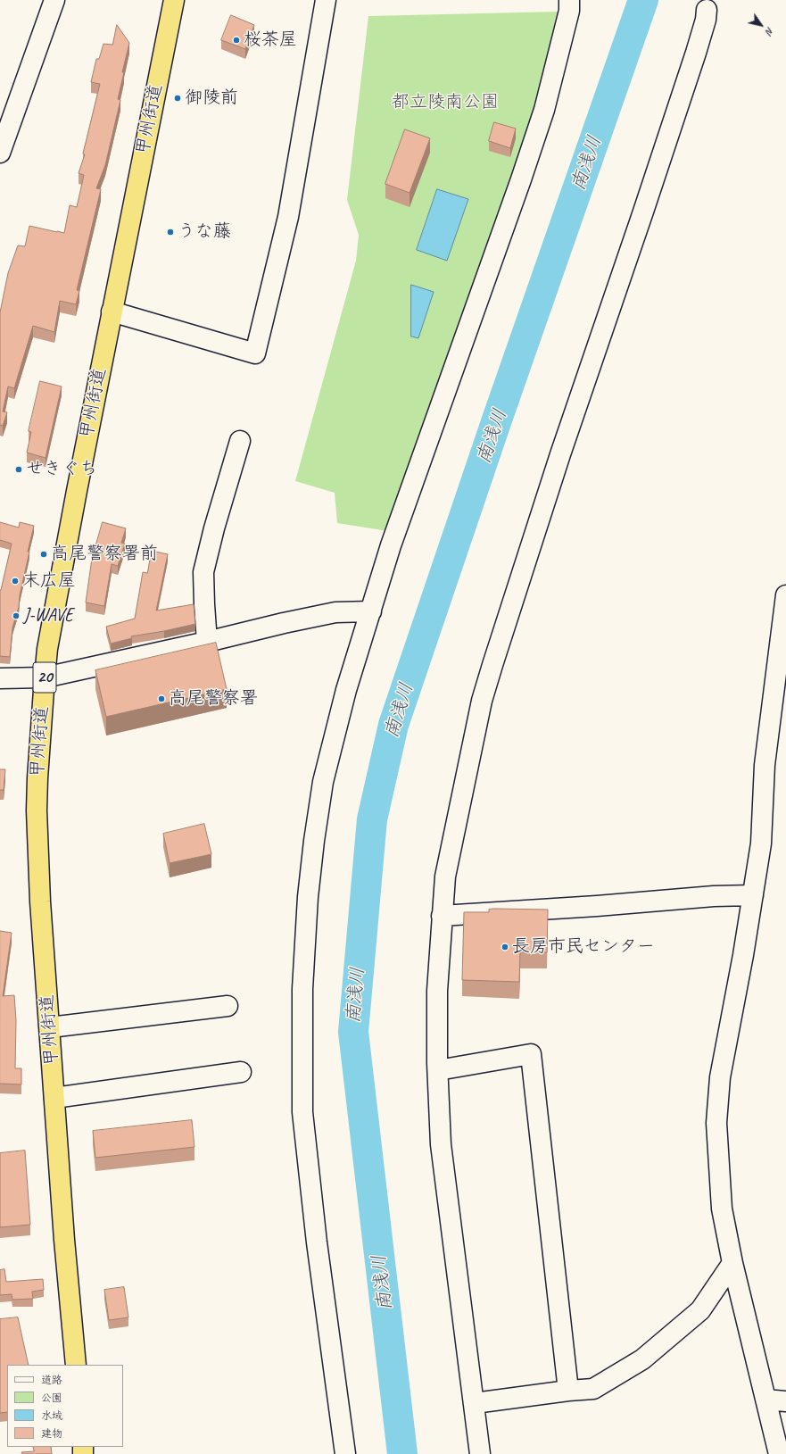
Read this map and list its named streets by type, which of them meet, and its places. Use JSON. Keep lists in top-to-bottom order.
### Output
{
  "streets": {
    "highway": ["甲州街道", "20"]
  },
  "water": ["南浅川"],
  "parks": ["都立陵南公園"],
  "places": [
    "桜茶屋",
    "御陵前",
    "うな藤",
    "せきぐち",
    "高尾警察署前",
    "末広屋",
    "J-WAVE",
    "高尾警察署",
    "長房市民センター"
  ],
  "legend": [
    "道路",
    "公園",
    "水域",
    "建物"
  ],
  "north": "bottom right"
}
